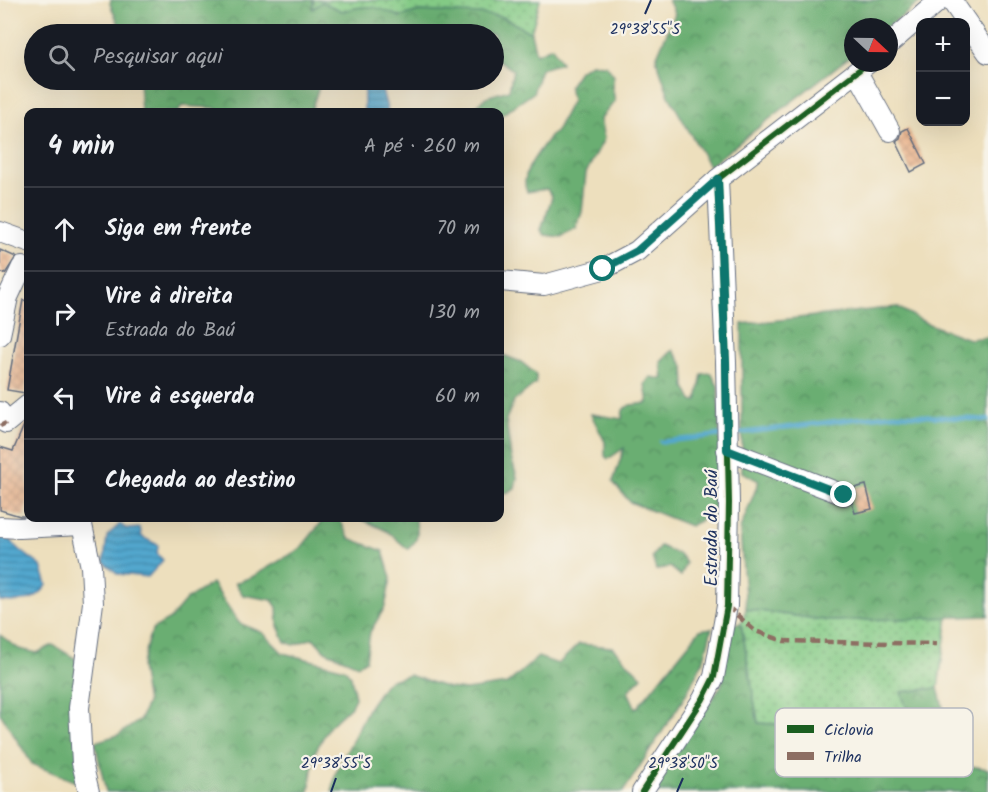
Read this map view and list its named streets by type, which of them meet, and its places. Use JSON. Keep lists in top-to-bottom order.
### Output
{
  "streets": {
    "street": ["Estrada do Baú"]
  },
  "legend": ["Ciclovia", "Trilha"],
  "north": "right",
  "page": {
    "map_buttons": ["+", "−"],
    "search": "Pesquisar aqui",
    "heading": ["4 min", "A pé · 260 m"],
    "list": [
      ["Siga em frente", "70 m"],
      ["Vire à direita", "Estrada do Baú", "130 m"],
      ["Vire à esquerda", "60 m"],
      "Chegada ao destino"
    ]
  },
  "coordinates": ["29°38'55\"S", "29°38'50\"S"]
}
